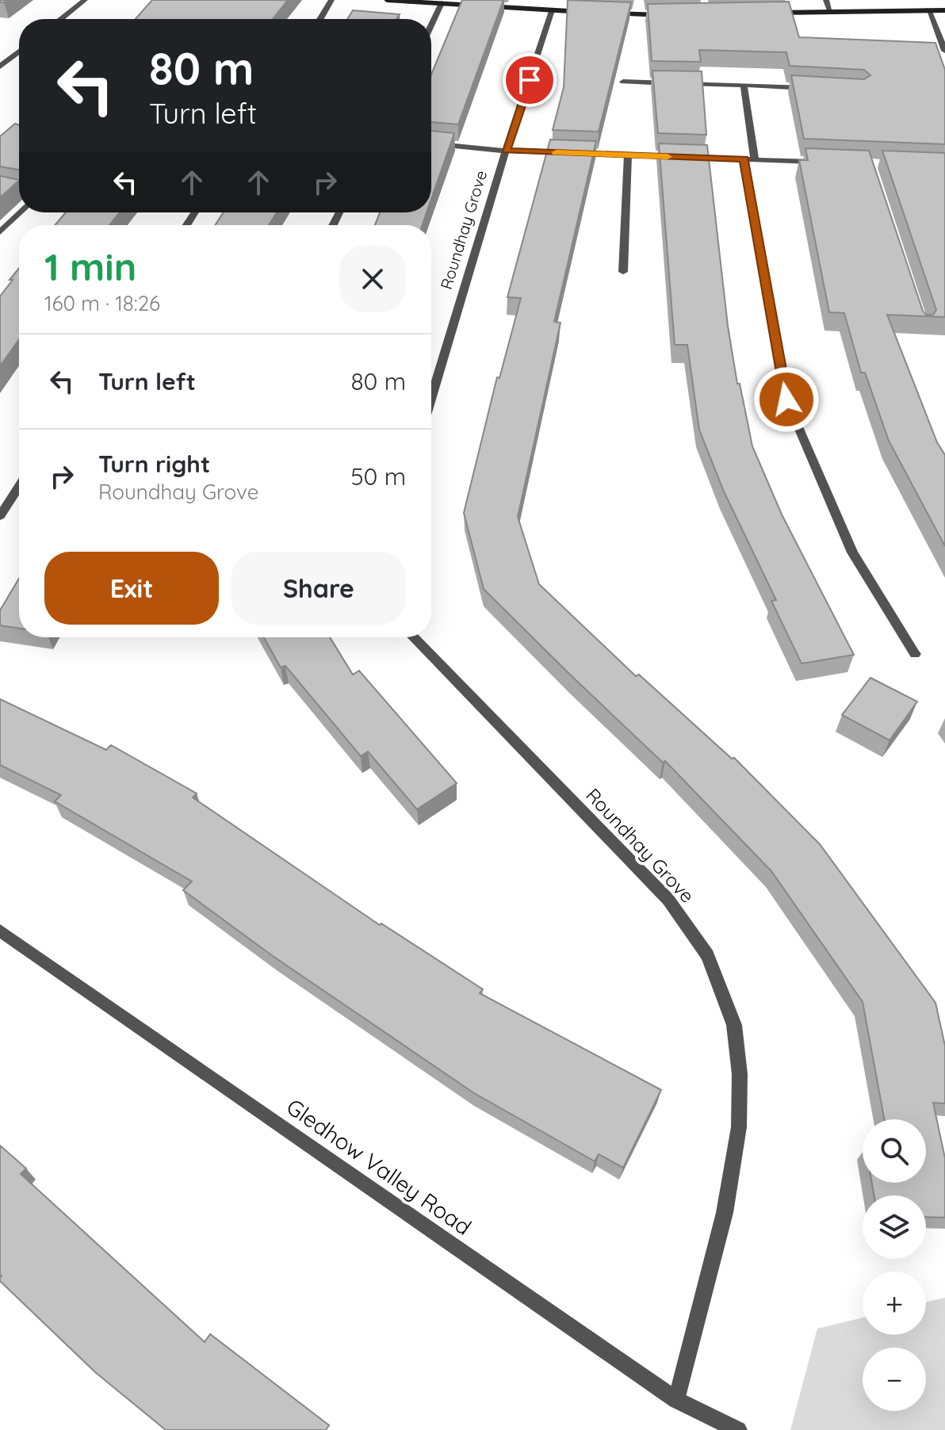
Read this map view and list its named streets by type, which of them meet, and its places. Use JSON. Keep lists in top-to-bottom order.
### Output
{
  "streets": {
    "street": ["Roundhay Grove", "Gledhow Valley Road"]
  },
  "crossings": [
    ["Roundhay Grove", "Gledhow Valley Road"]
  ],
  "page": {
    "turn": ["80 m", "Turn left"],
    "heading": ["1 min", "160 m · 18:26"],
    "list": [
      {
        "name": "Turn left",
        "value": "80 m"
      },
      {
        "name": "Turn right",
        "note": "Roundhay Grove",
        "value": "50 m"
      }
    ],
    "buttons": ["Exit", "Share"],
    "map_buttons": ["+", "−"]
  }
}
